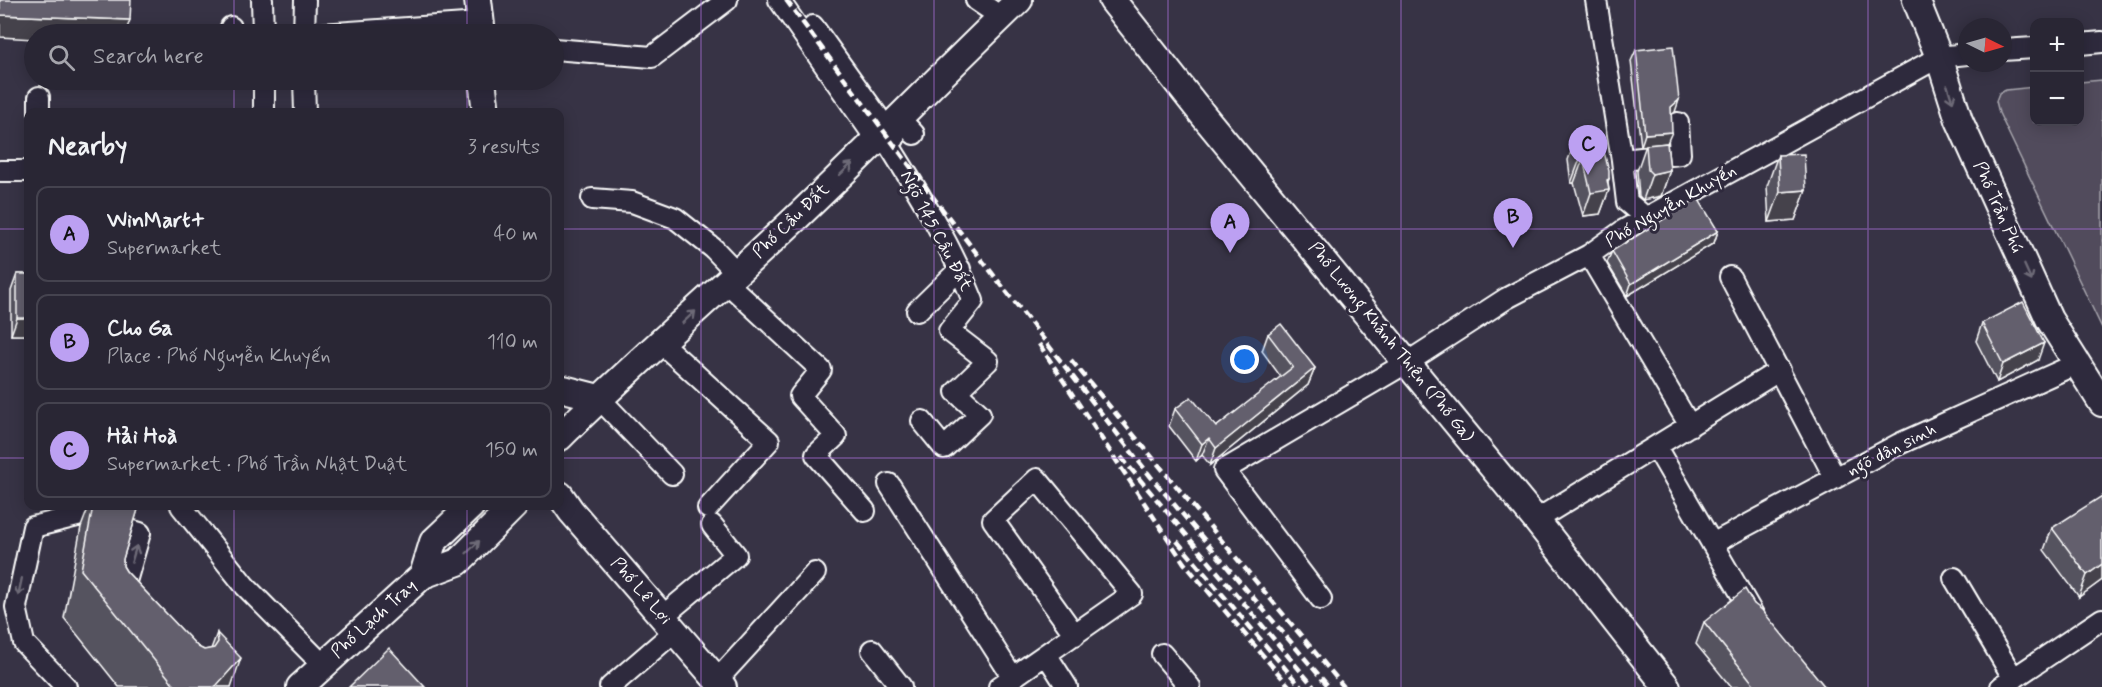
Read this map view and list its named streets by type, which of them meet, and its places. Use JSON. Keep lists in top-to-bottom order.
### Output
{
  "streets": {
    "main road": [
      "Phố Trần Phú",
      "Phố Cầu Đất",
      "Phố Lương Khánh Thiện (Phố Ga)",
      "Phố Lê Lợi",
      "Phố Lạch Tray"
    ],
    "street": ["Phố Nguyễn Khuyến", "Ngõ 145 Cầu Đất", "ngõ dân sinh"]
  },
  "crossings": [
    ["Phố Nguyễn Khuyến", "Phố Trần Phú"],
    ["Phố Nguyễn Khuyến", "Phố Lương Khánh Thiện (Phố Ga)"],
    ["Phố Trần Phú", "ngõ dân sinh"],
    ["Phố Cầu Đất", "Ngõ 145 Cầu Đất"]
  ],
  "one_way": ["Phố Trần Phú", "Phố Cầu Đất"],
  "north": "right",
  "page": {
    "map_buttons": ["+", "−"],
    "search": "Search here",
    "heading": ["Nearby", "3 results"],
    "pins": ["C", "B", "A"],
    "list": [
      {
        "mark": "A",
        "name": "WinMart+",
        "note": "Supermarket",
        "value": "40 m"
      },
      {
        "mark": "B",
        "name": "Cho Ga",
        "note": "Place · Phố Nguyễn Khuyến",
        "value": "110 m"
      },
      {
        "mark": "C",
        "name": "Hải Hoà",
        "note": "Supermarket · Phố Trần Nhật Duật",
        "value": "150 m"
      }
    ]
  }
}
